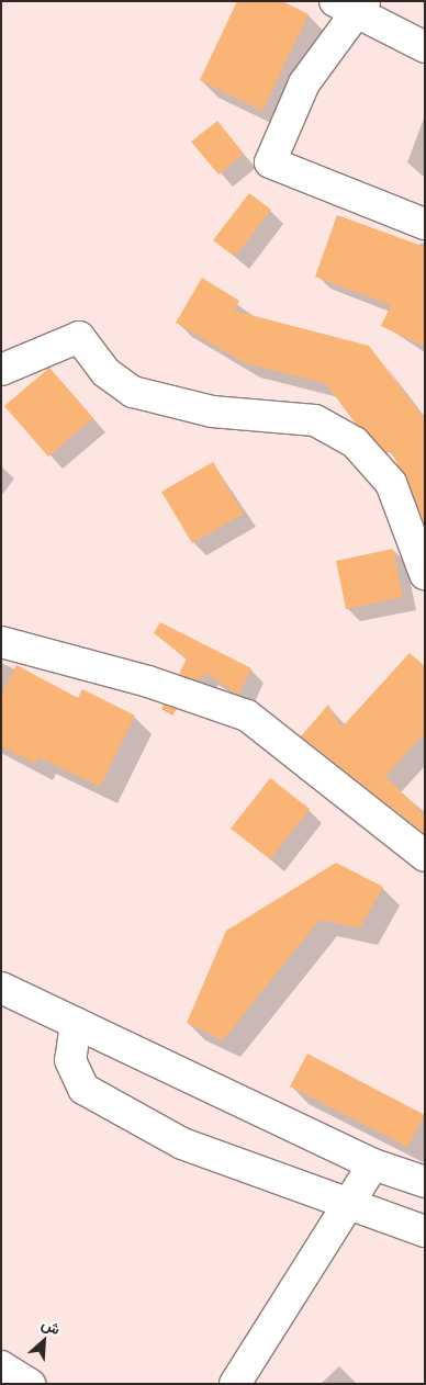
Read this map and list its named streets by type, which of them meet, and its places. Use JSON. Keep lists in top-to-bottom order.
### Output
{
  "north": "top right"
}
